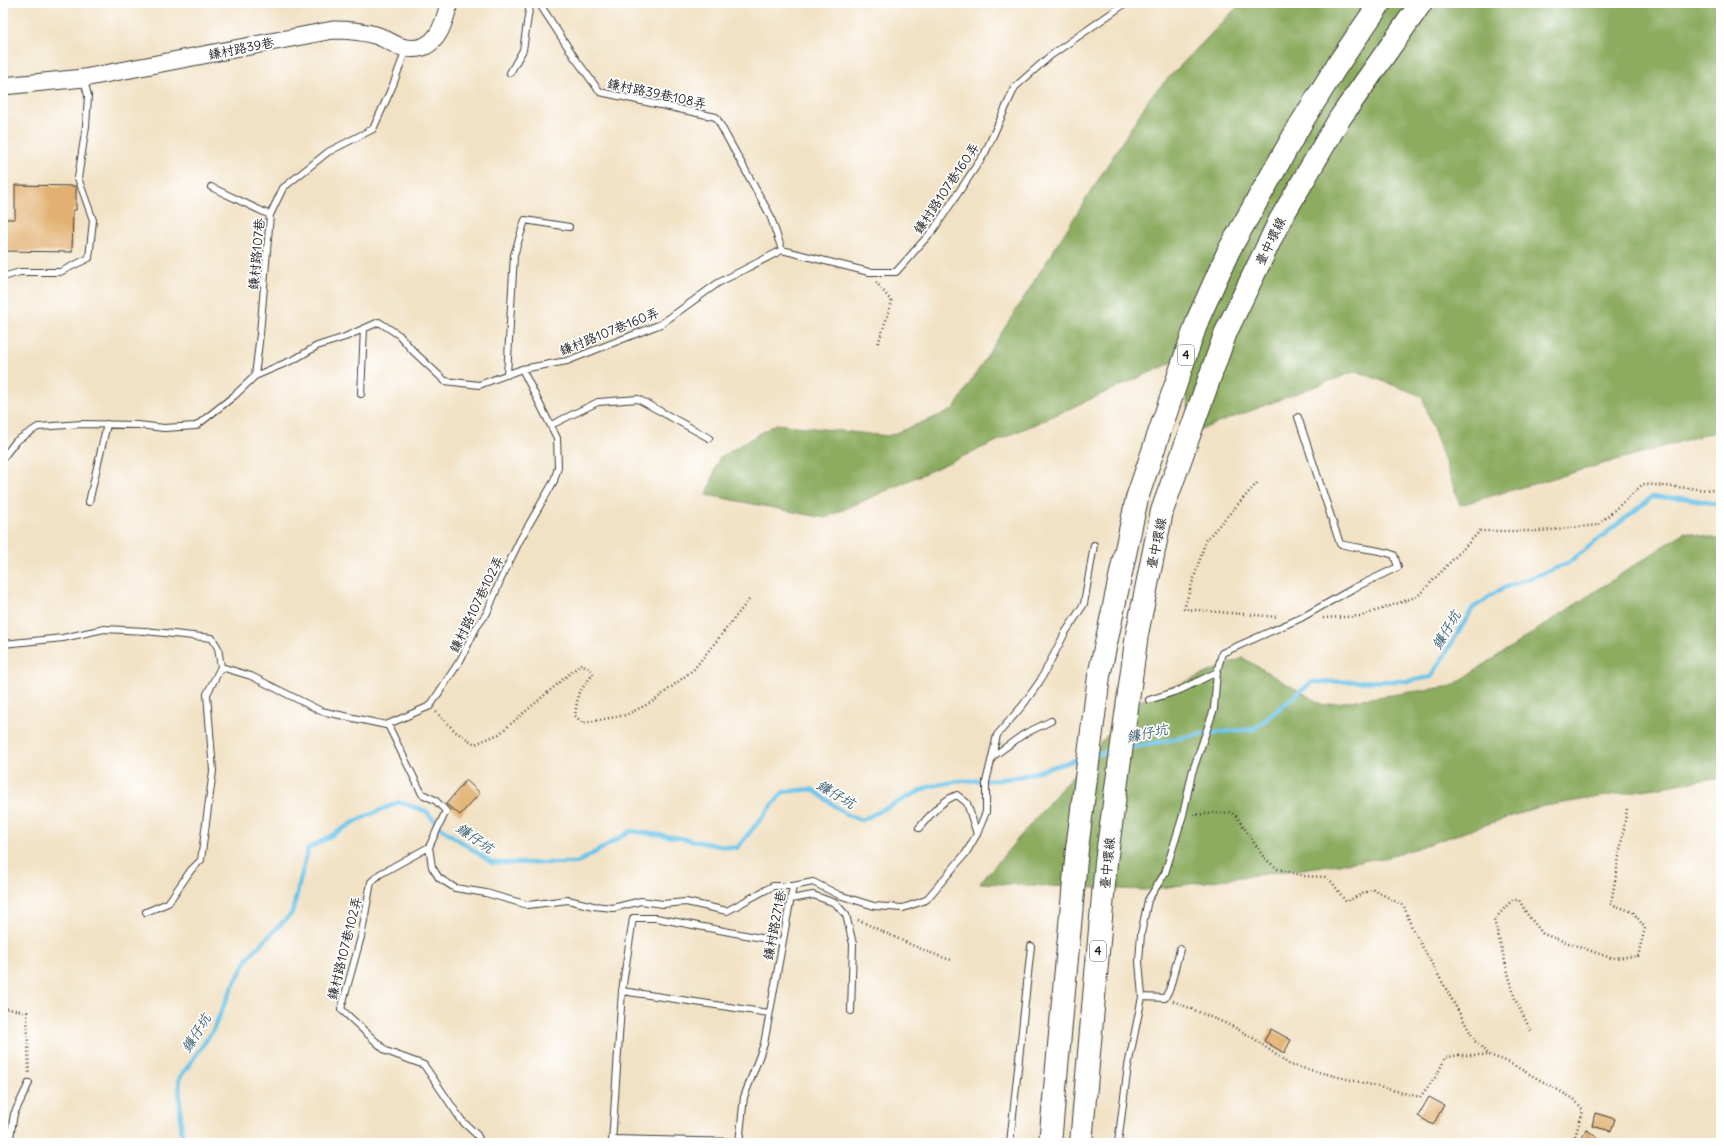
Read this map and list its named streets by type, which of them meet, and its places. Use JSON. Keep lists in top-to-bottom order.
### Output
{
  "streets": {
    "highway": ["臺中環線", "4"],
    "street": ["鎌村路39巷"],
    "lane": [
      "鎌村路39巷108弄",
      "鎌村路107巷160弄",
      "鎌村路107巷",
      "鎌村路107巷102弄",
      "鎌村路271巷"
    ]
  },
  "crossings": [
    ["鎌村路39巷", "鎌村路107巷"],
    ["鎌村路39巷108弄", "鎌村路107巷160弄"],
    ["鎌村路107巷160弄", "鎌村路107巷102弄"]
  ],
  "water": ["鐮仔坑"]
}
